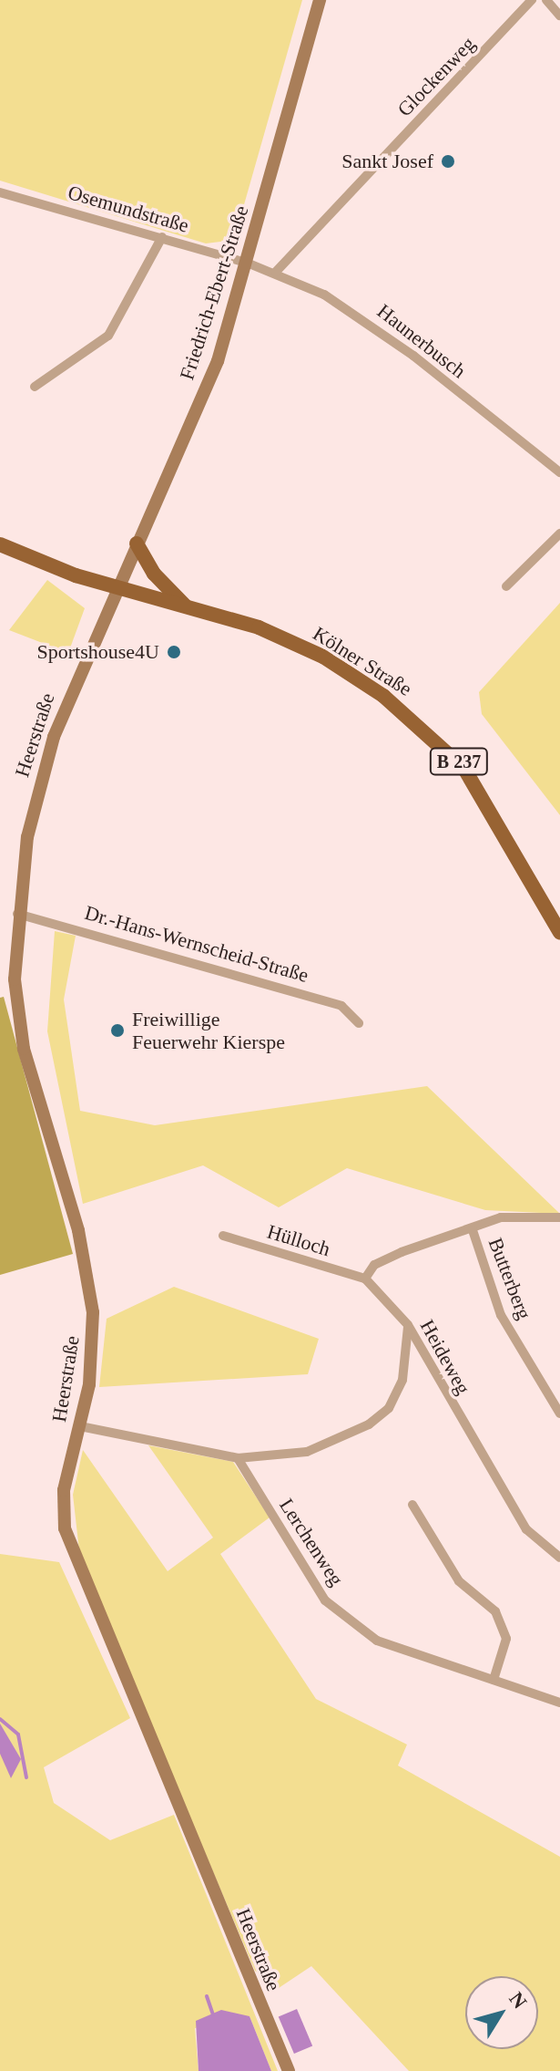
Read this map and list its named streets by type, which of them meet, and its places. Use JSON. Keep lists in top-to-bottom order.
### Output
{
  "streets": {
    "main road": [
      "Friedrich-Ebert-Straße",
      "Kölner Straße",
      "Heerstraße",
      "B 237"
    ],
    "street": [
      "Glockenweg",
      "Osemundstraße",
      "Haunerbusch",
      "Dr.-Hans-Wernscheid-Straße",
      "Hülloch",
      "Butterberg",
      "Heideweg",
      "Lerchenweg"
    ]
  },
  "crossings": [
    ["Glockenweg", "Haunerbusch"],
    ["Osemundstraße", "Friedrich-Ebert-Straße"],
    ["Osemundstraße", "Haunerbusch"],
    ["Friedrich-Ebert-Straße", "Haunerbusch"],
    ["Friedrich-Ebert-Straße", "Kölner Straße"],
    ["Friedrich-Ebert-Straße", "Heerstraße"],
    ["Kölner Straße", "Heerstraße"],
    ["Heerstraße", "Dr.-Hans-Wernscheid-Straße"],
    ["Hülloch", "Heideweg"]
  ],
  "places": ["Sankt Josef", "Sportshouse4U", "Freiwillige Feuerwehr Kierspe"],
  "north": "top right"
}
